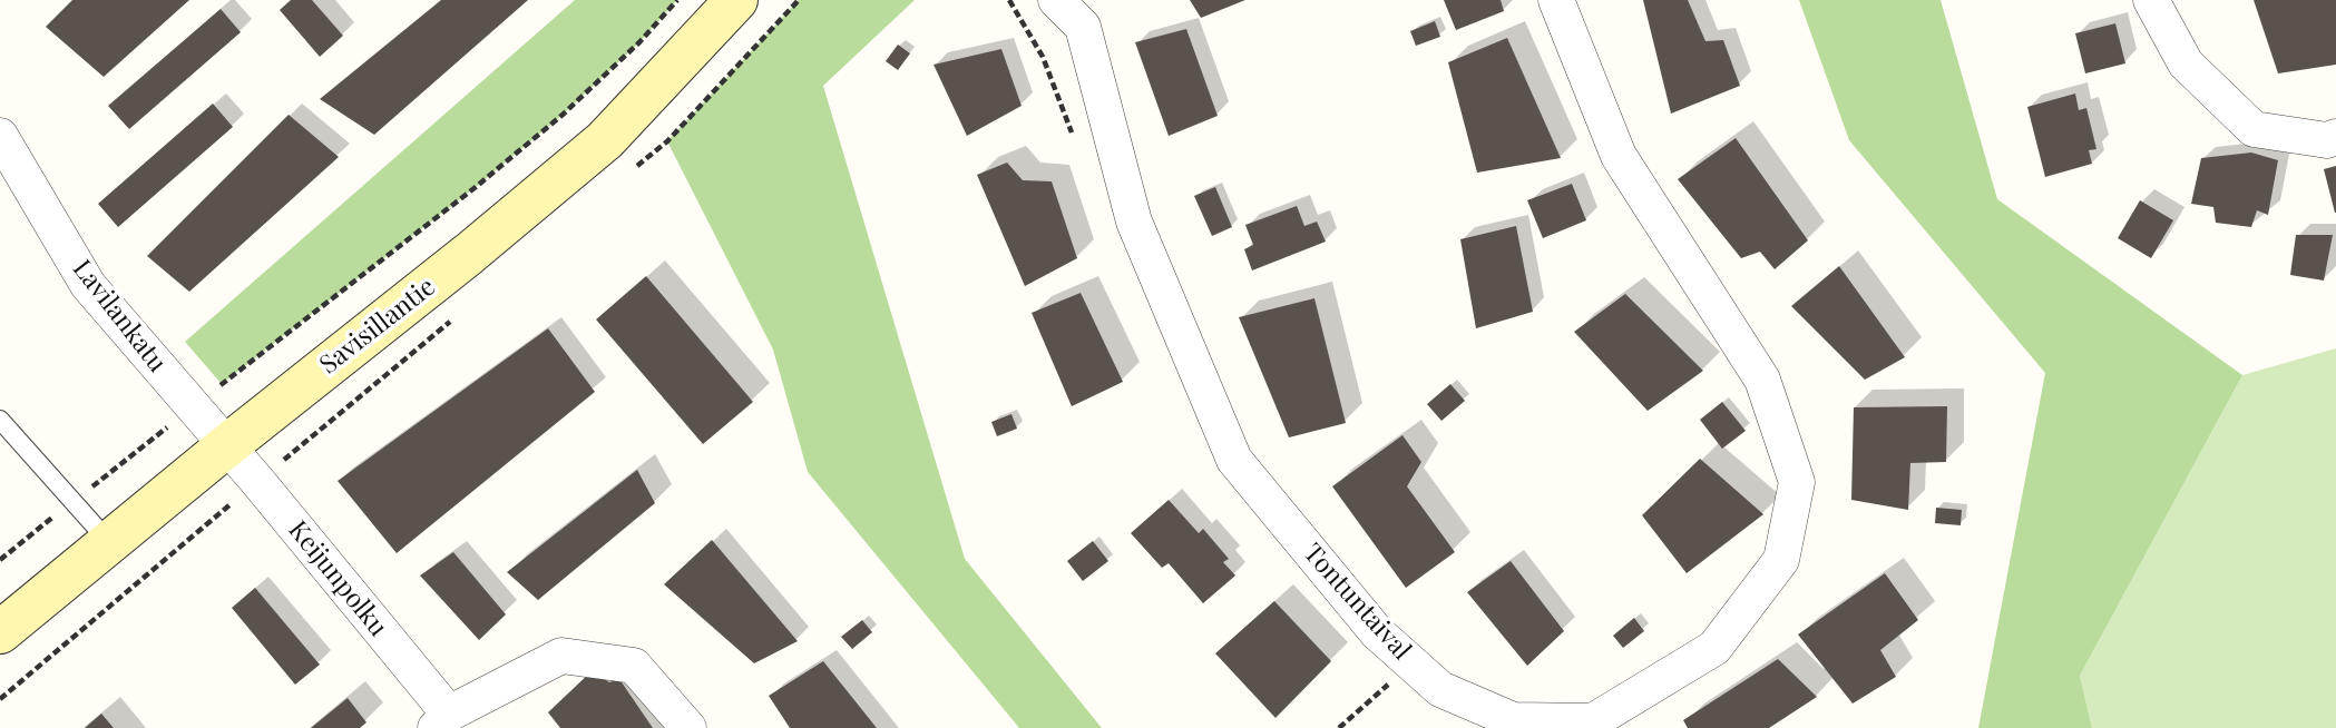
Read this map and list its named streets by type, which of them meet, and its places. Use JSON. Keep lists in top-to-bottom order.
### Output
{
  "streets": {
    "street": [
      "Lavilankatu",
      "Savisillantie",
      "Keijunpolku",
      "Tontuntaival"
    ]
  },
  "crossings": [
    ["Lavilankatu", "Savisillantie"],
    ["Lavilankatu", "Keijunpolku"],
    ["Savisillantie", "Keijunpolku"]
  ]
}
